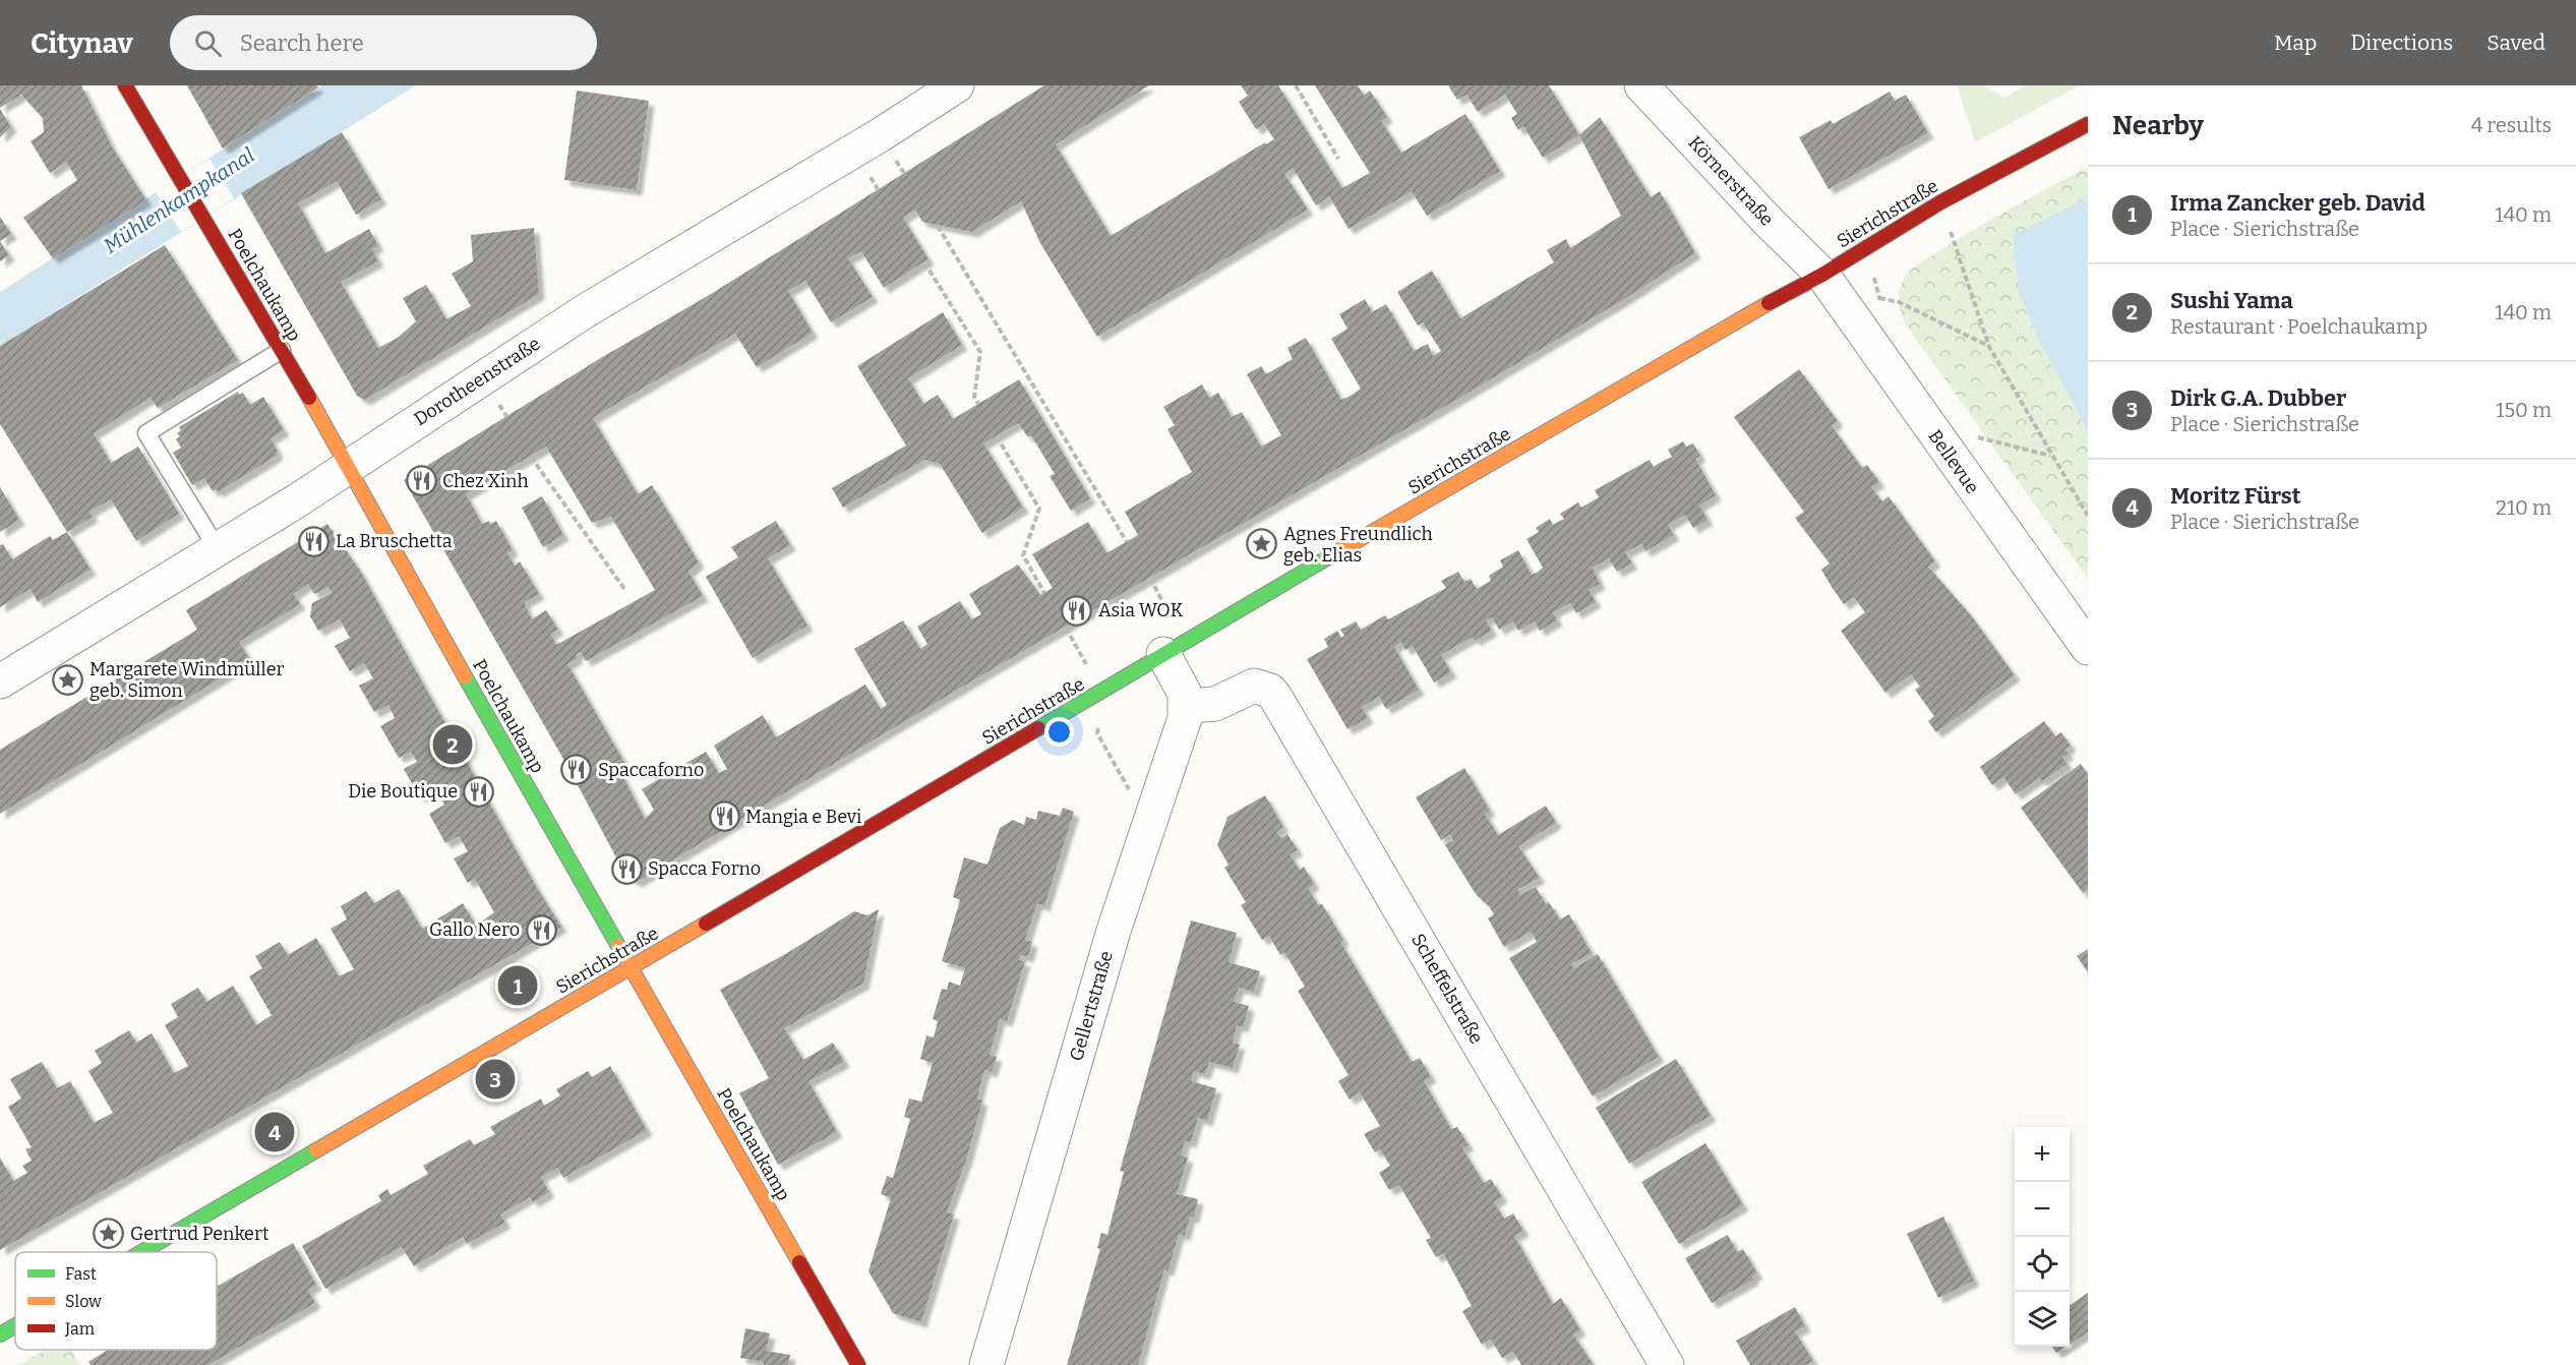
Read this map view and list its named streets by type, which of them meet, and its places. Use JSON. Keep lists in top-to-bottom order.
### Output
{
  "streets": {
    "main road": ["Sierichstraße", "Poelchaukamp"],
    "street": [
      "Körnerstraße",
      "Dorotheenstraße",
      "Bellevue",
      "Scheffelstraße",
      "Gellertstraße"
    ]
  },
  "crossings": [
    ["Körnerstraße", "Sierichstraße"],
    ["Körnerstraße", "Bellevue"],
    ["Sierichstraße", "Poelchaukamp"],
    ["Sierichstraße", "Bellevue"],
    ["Poelchaukamp", "Dorotheenstraße"],
    ["Scheffelstraße", "Gellertstraße"]
  ],
  "water": ["Mühlenkampkanal"],
  "places": {
    "restaurant": [
      "Chez Xinh",
      "La Bruschetta",
      "Asia WOK",
      "Spaccaforno",
      "Die Boutique",
      "Mangia e Bevi",
      "Spacca Forno",
      "Gallo Nero"
    ],
    "place": ["Agnes Freundlich geb. Elias", "Margarete Windmüller geb. Simon", "Gertrud Penkert"]
  },
  "legend": ["Fast", "Slow", "Jam"],
  "page": {
    "header": "Citynav",
    "search": "Search here",
    "nav": ["Map", "Directions", "Saved"],
    "heading": ["Nearby", "4 results"],
    "list": [
      {
        "mark": "1",
        "name": "Irma Zancker geb. David",
        "note": "Place · Sierichstraße",
        "value": "140 m"
      },
      {
        "mark": "2",
        "name": "Sushi Yama",
        "note": "Restaurant · Poelchaukamp",
        "value": "140 m"
      },
      {
        "mark": "3",
        "name": "Dirk G.A. Dubber",
        "note": "Place · Sierichstraße",
        "value": "150 m"
      },
      {
        "mark": "4",
        "name": "Moritz Fürst",
        "note": "Place · Sierichstraße",
        "value": "210 m"
      }
    ],
    "pins": [
      "2",
      "1",
      "3",
      "4"
    ],
    "map_buttons": ["+", "−"]
  }
}
